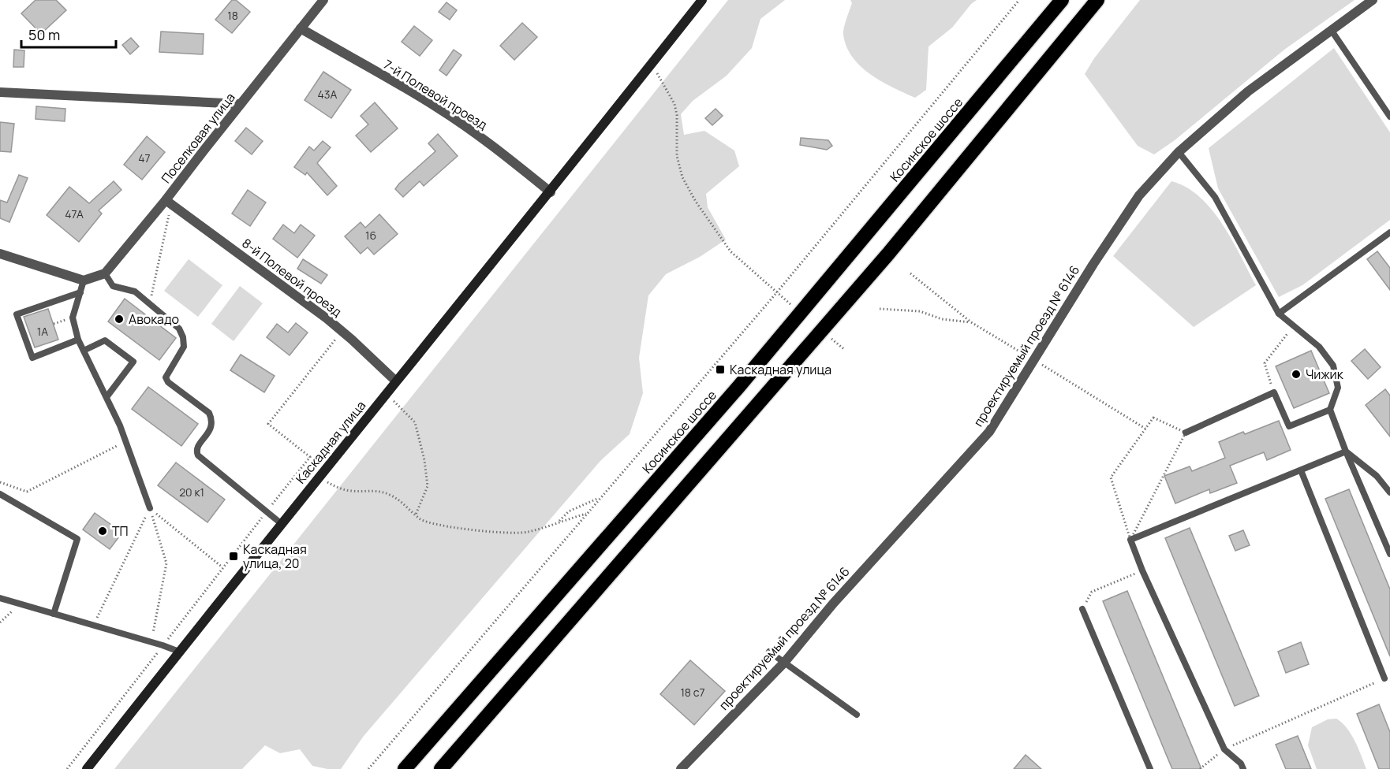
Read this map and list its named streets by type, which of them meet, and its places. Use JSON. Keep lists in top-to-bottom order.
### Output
{
  "streets": {
    "highway": ["Косинское шоссе"],
    "street": [
      "7-й Полевой проезд",
      "Поселковая улица",
      "8-й Полевой проезд",
      "проектируемый проезд № 6146",
      "Каскадная улица"
    ]
  },
  "crossings": [
    ["7-й Полевой проезд", "Поселковая улица"],
    ["7-й Полевой проезд", "Каскадная улица"],
    ["Поселковая улица", "8-й Полевой проезд"],
    ["8-й Полевой проезд", "Каскадная улица"]
  ],
  "places": {
    "other": ["Авокадо", "Чижик", "ТП"],
    "transit": ["Каскадная улица", "Каскадная улица, 20"]
  },
  "house_numbers": [
    "18",
    "43А",
    "47",
    "47А",
    "16",
    "1А",
    "20 к1",
    "18 с7"
  ],
  "scale_bar": "50 m"
}
